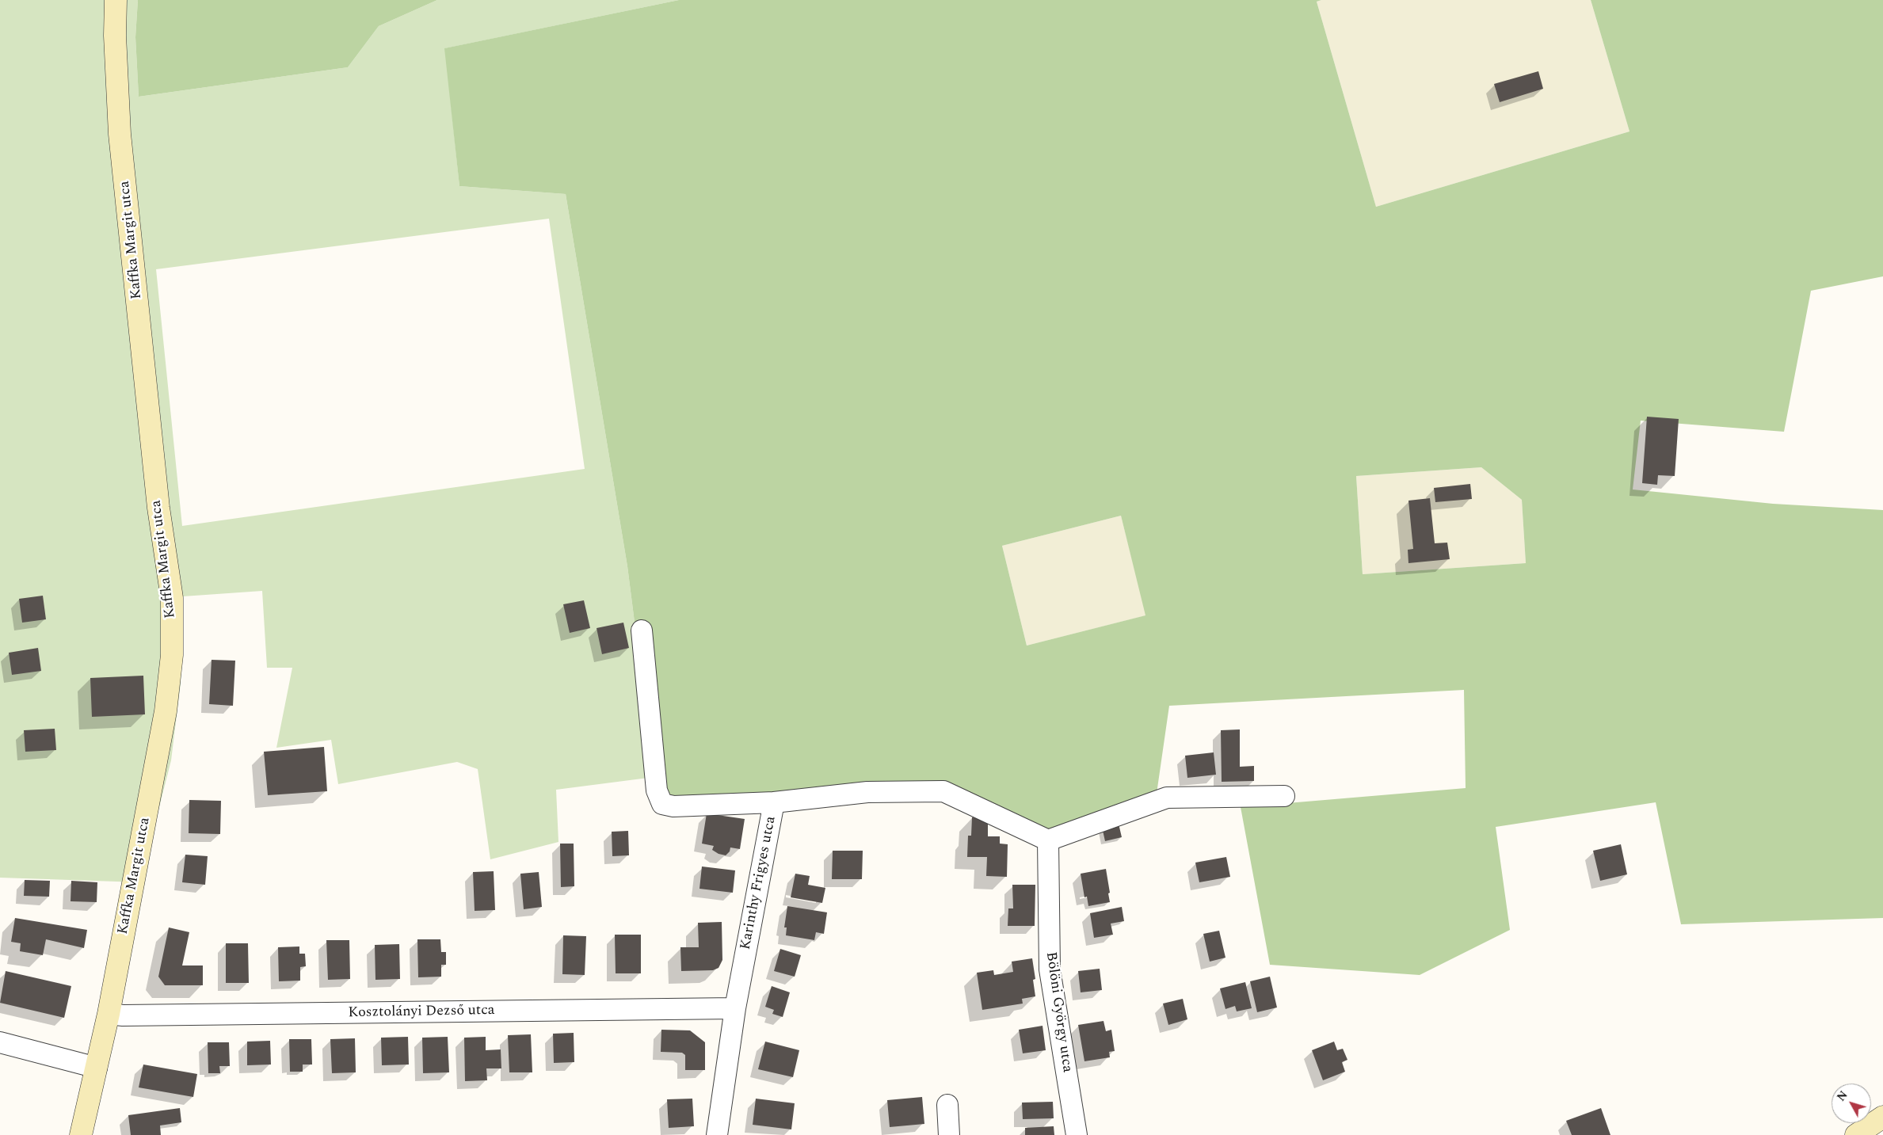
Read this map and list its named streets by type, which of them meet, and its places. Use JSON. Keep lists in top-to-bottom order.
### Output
{
  "streets": {
    "street": [
      "Kaffka Margit utca",
      "Karinthy Frigyes utca",
      "Kosztolányi Dezső utca",
      "Bölöni György utca"
    ]
  },
  "crossings": [
    ["Kaffka Margit utca", "Kosztolányi Dezső utca"],
    ["Karinthy Frigyes utca", "Kosztolányi Dezső utca"],
    ["Karinthy Frigyes utca", "Bölöni György utca"]
  ],
  "north": "top left"
}
